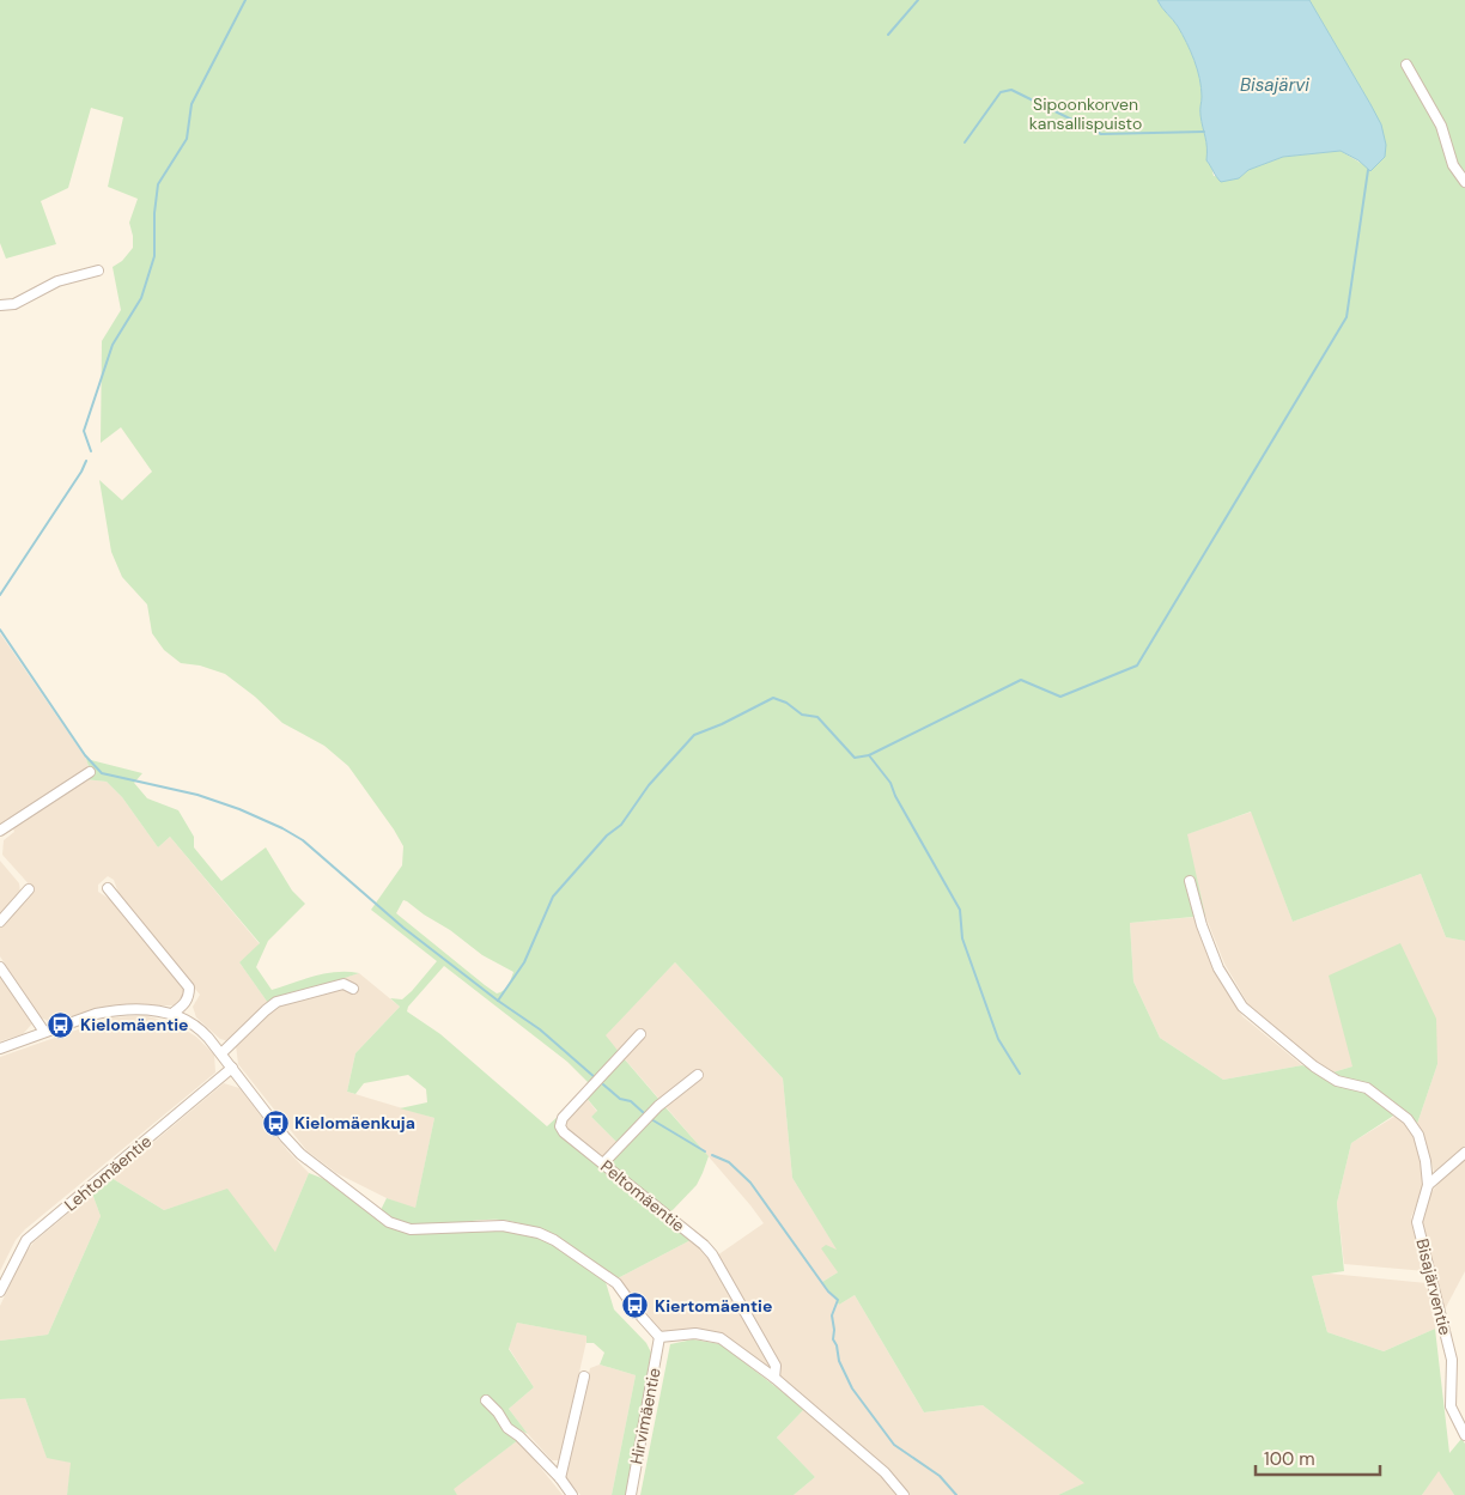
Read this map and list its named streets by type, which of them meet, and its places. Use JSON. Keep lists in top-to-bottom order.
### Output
{
  "streets": {
    "street": [
      "Lehtomäentie",
      "Peltomäentie",
      "Bisajärventie",
      "Hirvimäentie"
    ]
  },
  "water": ["Bisajärvi"],
  "parks": ["Sipoonkorven kansallispuisto"],
  "places": {
    "bus stop": ["Kielomäentie", "Kielomäenkuja", "Kiertomäentie"]
  },
  "scale_bar": "100 m"
}
